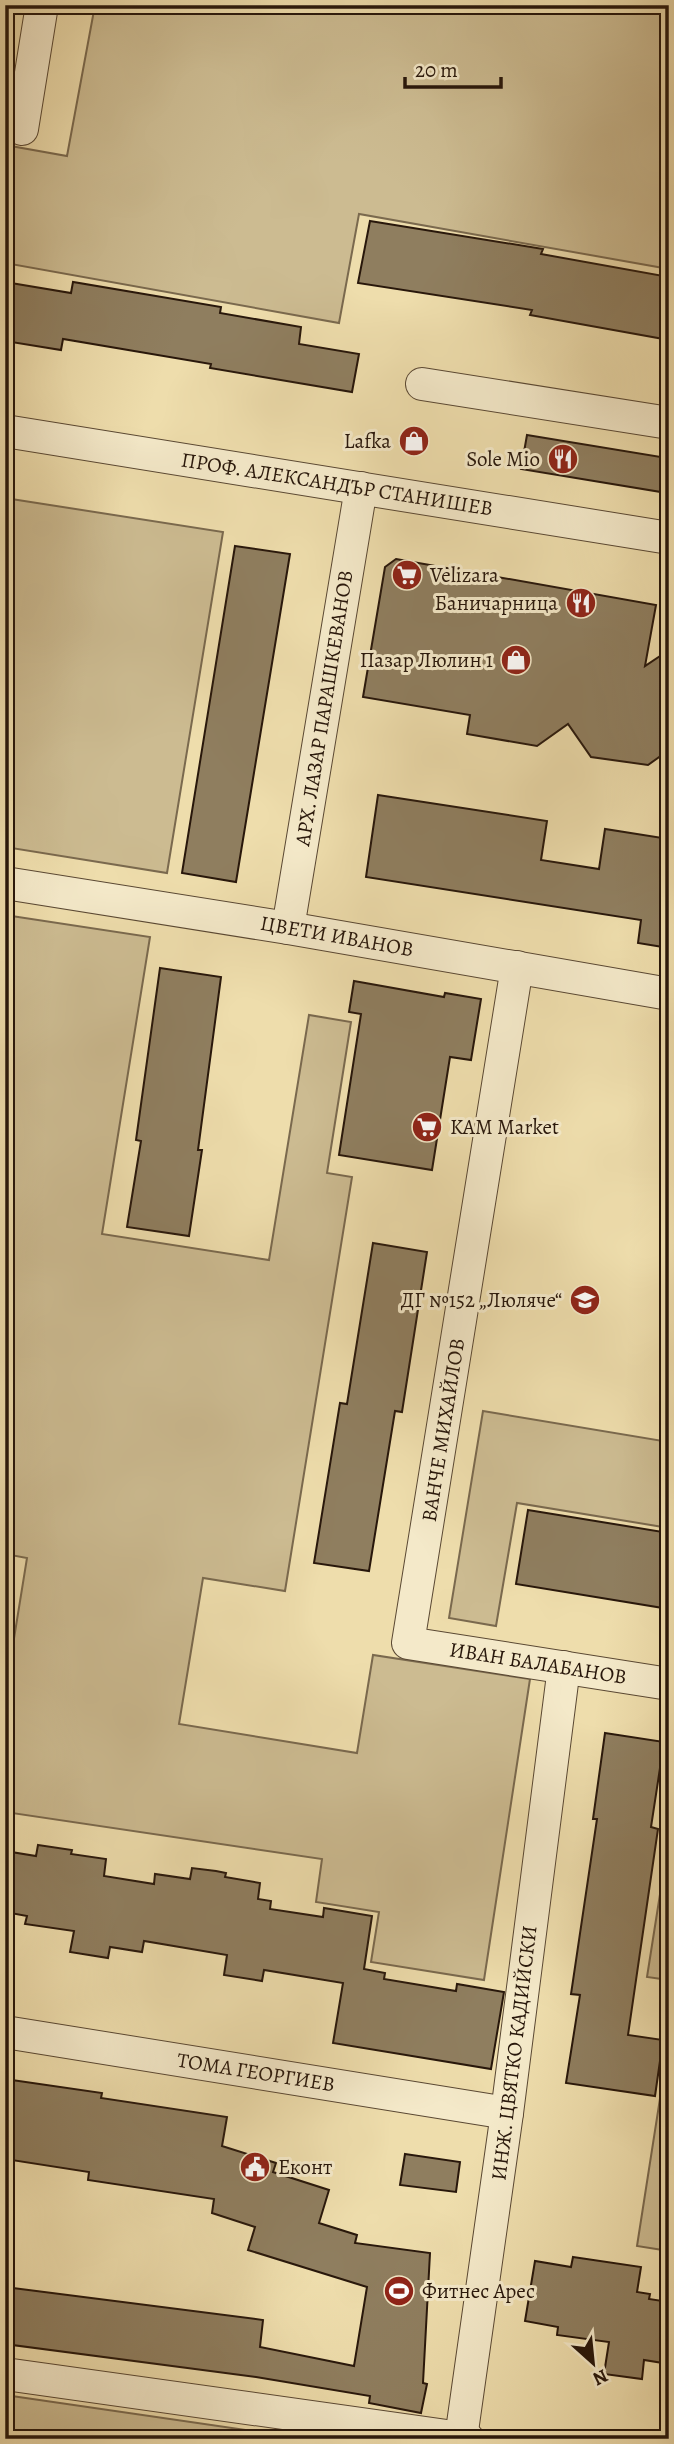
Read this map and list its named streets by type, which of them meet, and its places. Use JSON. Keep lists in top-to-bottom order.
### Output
{
  "streets": {
    "street": [
      "ПРОФ. АЛЕКСАНДЪР СТАНИШЕВ",
      "АРХ. ЛАЗАР ПАРАШКЕВАНОВ",
      "ЦВЕТИ ИВАНОВ",
      "ВАНЧЕ МИХАЙЛОВ",
      "ИВАН БАЛАБАНОВ",
      "ИНЖ. ЦВЯТКО КАДИЙСКИ",
      "ТОМА ГЕОРГИЕВ"
    ]
  },
  "crossings": [
    ["ПРОФ. АЛЕКСАНДЪР СТАНИШЕВ", "АРХ. ЛАЗАР ПАРАШКЕВАНОВ"],
    ["АРХ. ЛАЗАР ПАРАШКЕВАНОВ", "ЦВЕТИ ИВАНОВ"],
    ["ЦВЕТИ ИВАНОВ", "ВАНЧЕ МИХАЙЛОВ"],
    ["ВАНЧЕ МИХАЙЛОВ", "ИВАН БАЛАБАНОВ"],
    ["ИВАН БАЛАБАНОВ", "ИНЖ. ЦВЯТКО КАДИЙСКИ"],
    ["ИНЖ. ЦВЯТКО КАДИЙСКИ", "ТОМА ГЕОРГИЕВ"]
  ],
  "places": {
    "shop": ["Lafka", "Пазар Люлин 1"],
    "restaurant": ["Sole Mio", "Баничарница"],
    "supermarket": ["Velizara", "KAM Market"],
    "school or university": ["ДГ №152 „Люляче“"],
    "public building": ["Еконт"],
    "sports": ["Фитнес Арес"]
  },
  "scale_bar": "20 m",
  "north": "bottom right"
}
